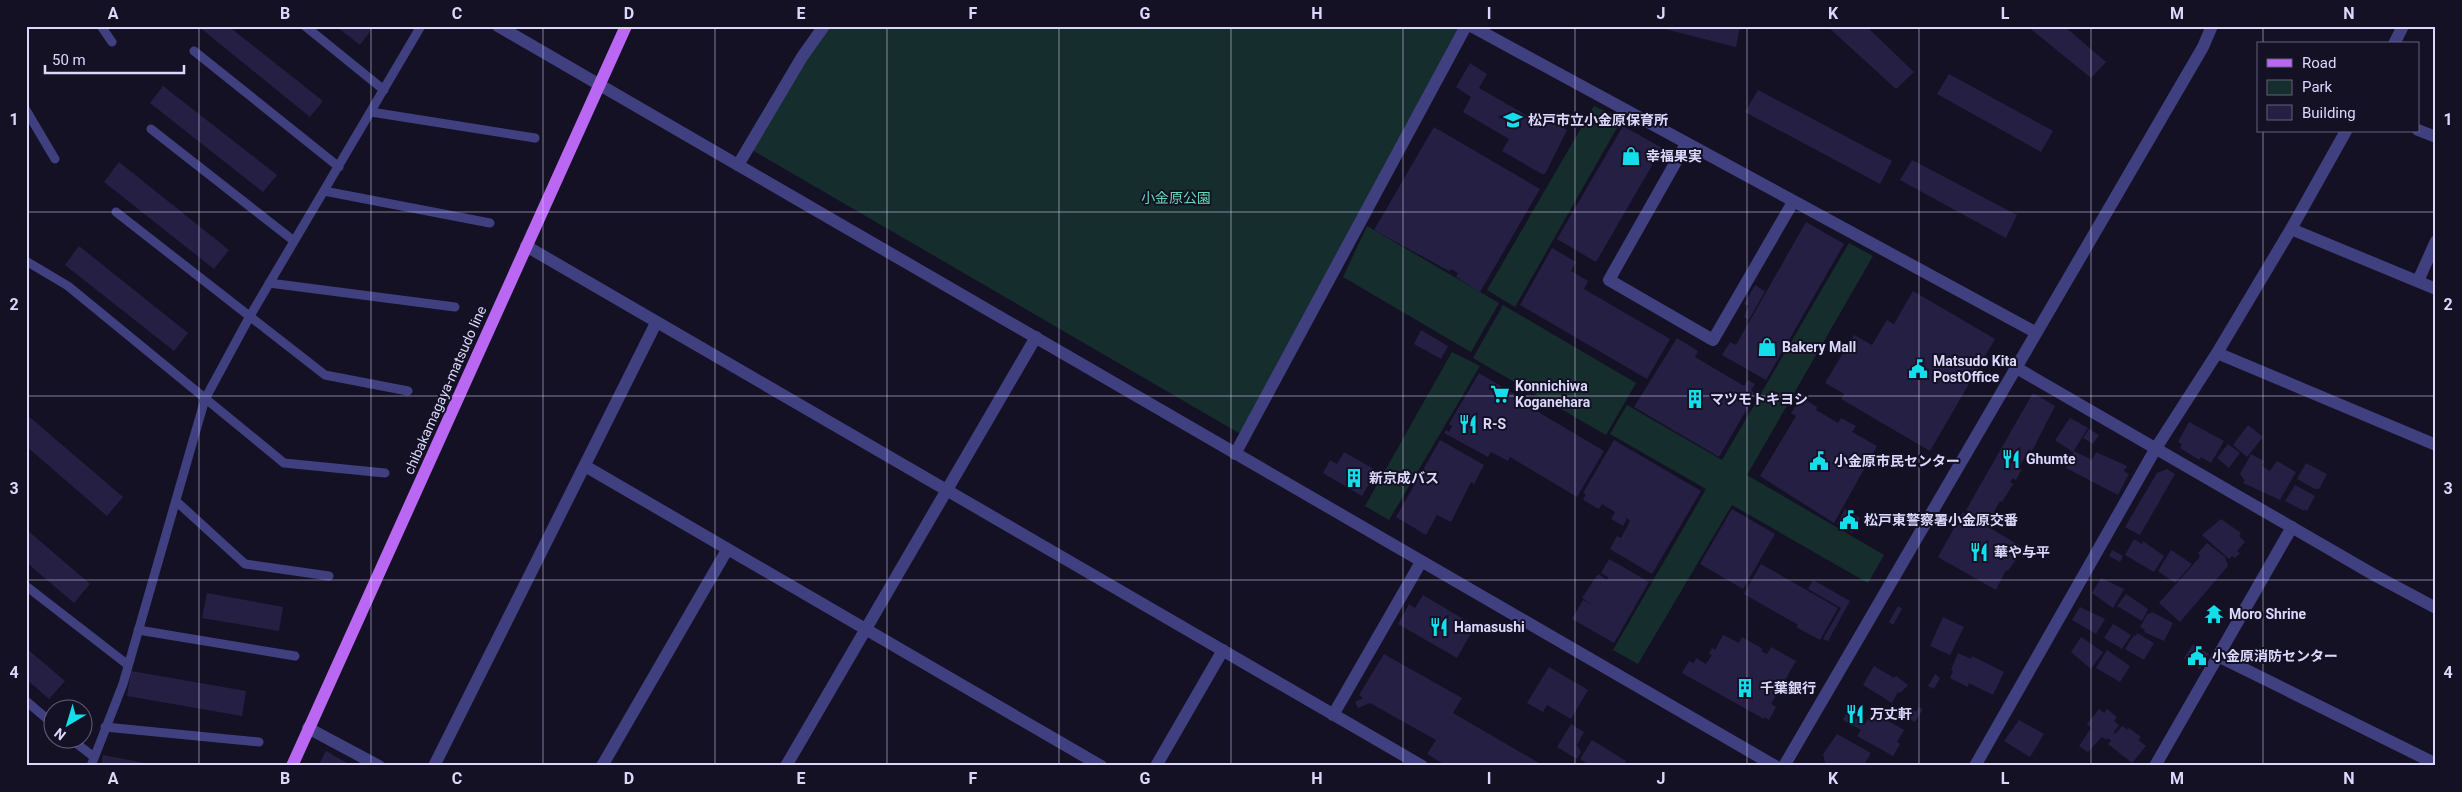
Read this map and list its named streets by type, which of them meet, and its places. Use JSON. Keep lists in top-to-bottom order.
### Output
{
  "streets": {
    "main road": ["chibakamagaya-matsudo line"]
  },
  "parks": ["小金原公園"],
  "places": {
    "school or university": ["松戸市立小金原保育所"],
    "shop": ["幸福果実", "Bakery Mall"],
    "public building": [
      "Matsudo Kita PostOffice",
      "小金原市民センター",
      "松戸東警察署小金原交番",
      "小金原消防センター"
    ],
    "supermarket": ["Konnichiwa Koganehara"],
    "building": ["マツモトキヨシ", "新京成バス", "千葉銀行"],
    "restaurant": [
      "R-S",
      "Ghumte",
      "華や与平",
      "Hamasushi",
      "万丈軒"
    ],
    "temple": ["Moro Shrine"]
  },
  "legend": ["Road", "Park", "Building"],
  "scale_bar": "50 m",
  "north": "bottom left",
  "grid": {
    "columns": [
      "A",
      "B",
      "C",
      "D",
      "E",
      "F",
      "G",
      "H",
      "I",
      "J",
      "K",
      "L",
      "M",
      "N"
    ],
    "rows": [
      "1",
      "2",
      "3",
      "4"
    ]
  }
}
